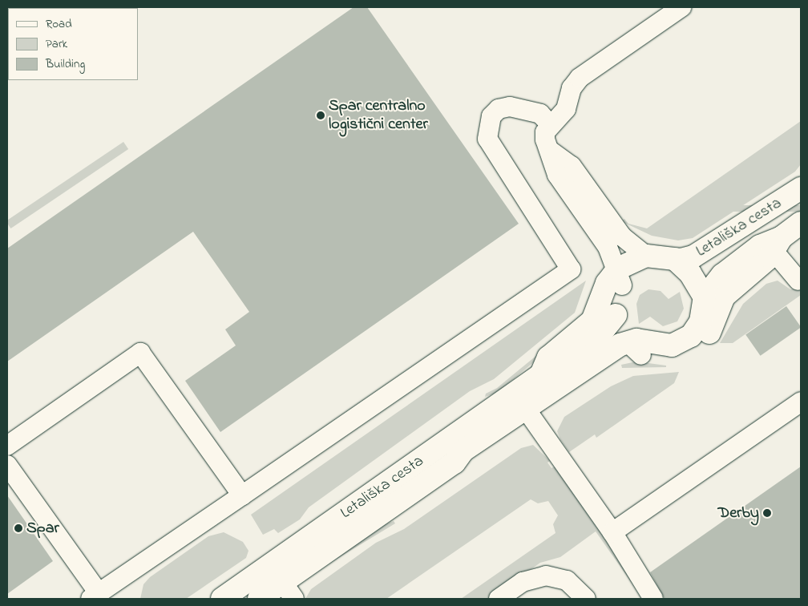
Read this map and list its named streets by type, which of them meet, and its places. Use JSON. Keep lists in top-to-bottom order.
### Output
{
  "streets": {
    "main road": ["Letališka cesta"]
  },
  "places": ["Spar centralno logistični center", "Derby", "Spar"],
  "legend": ["Road", "Park", "Building"]
}
